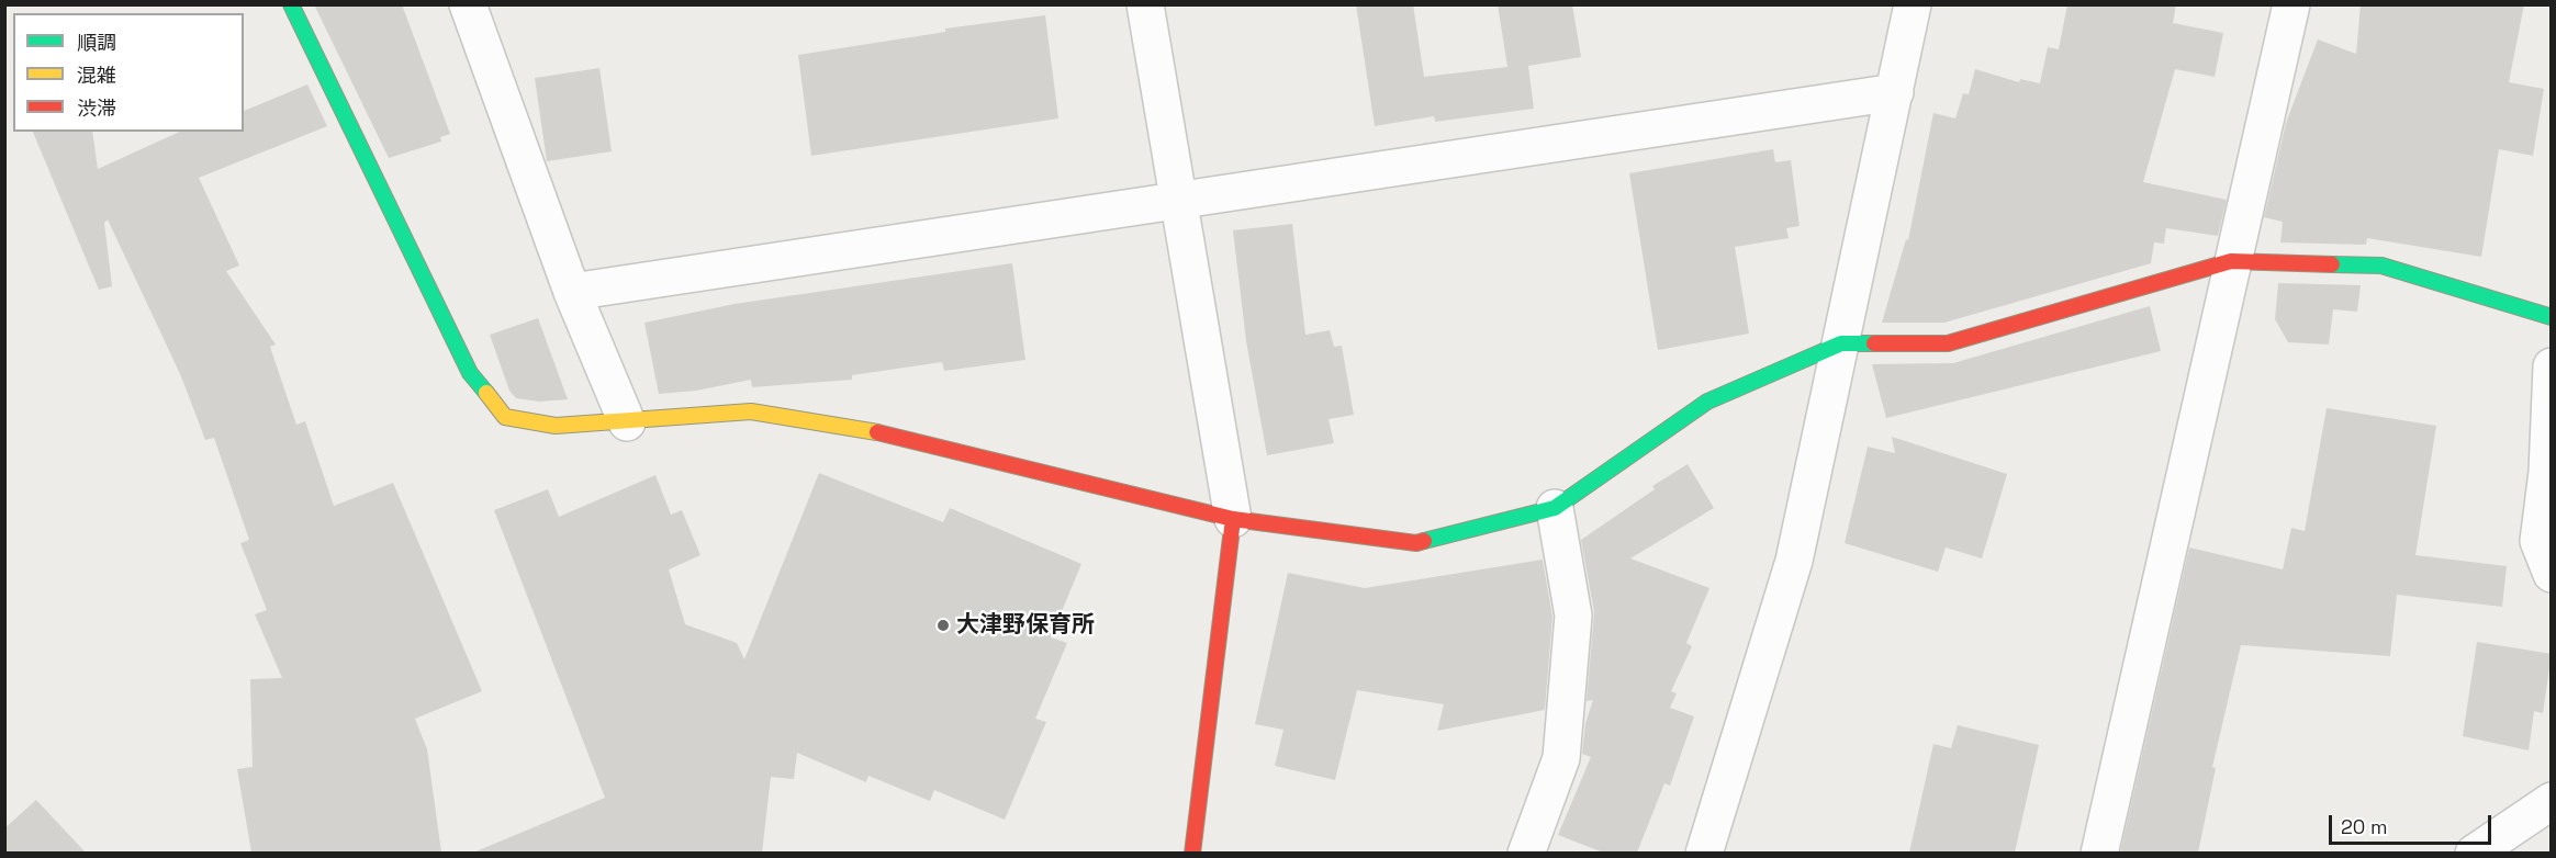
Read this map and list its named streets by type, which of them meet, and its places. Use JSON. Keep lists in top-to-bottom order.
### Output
{
  "places": ["大津野保育所"],
  "legend": ["順調", "混雑", "渋滞"],
  "scale_bar": "20 m"
}
